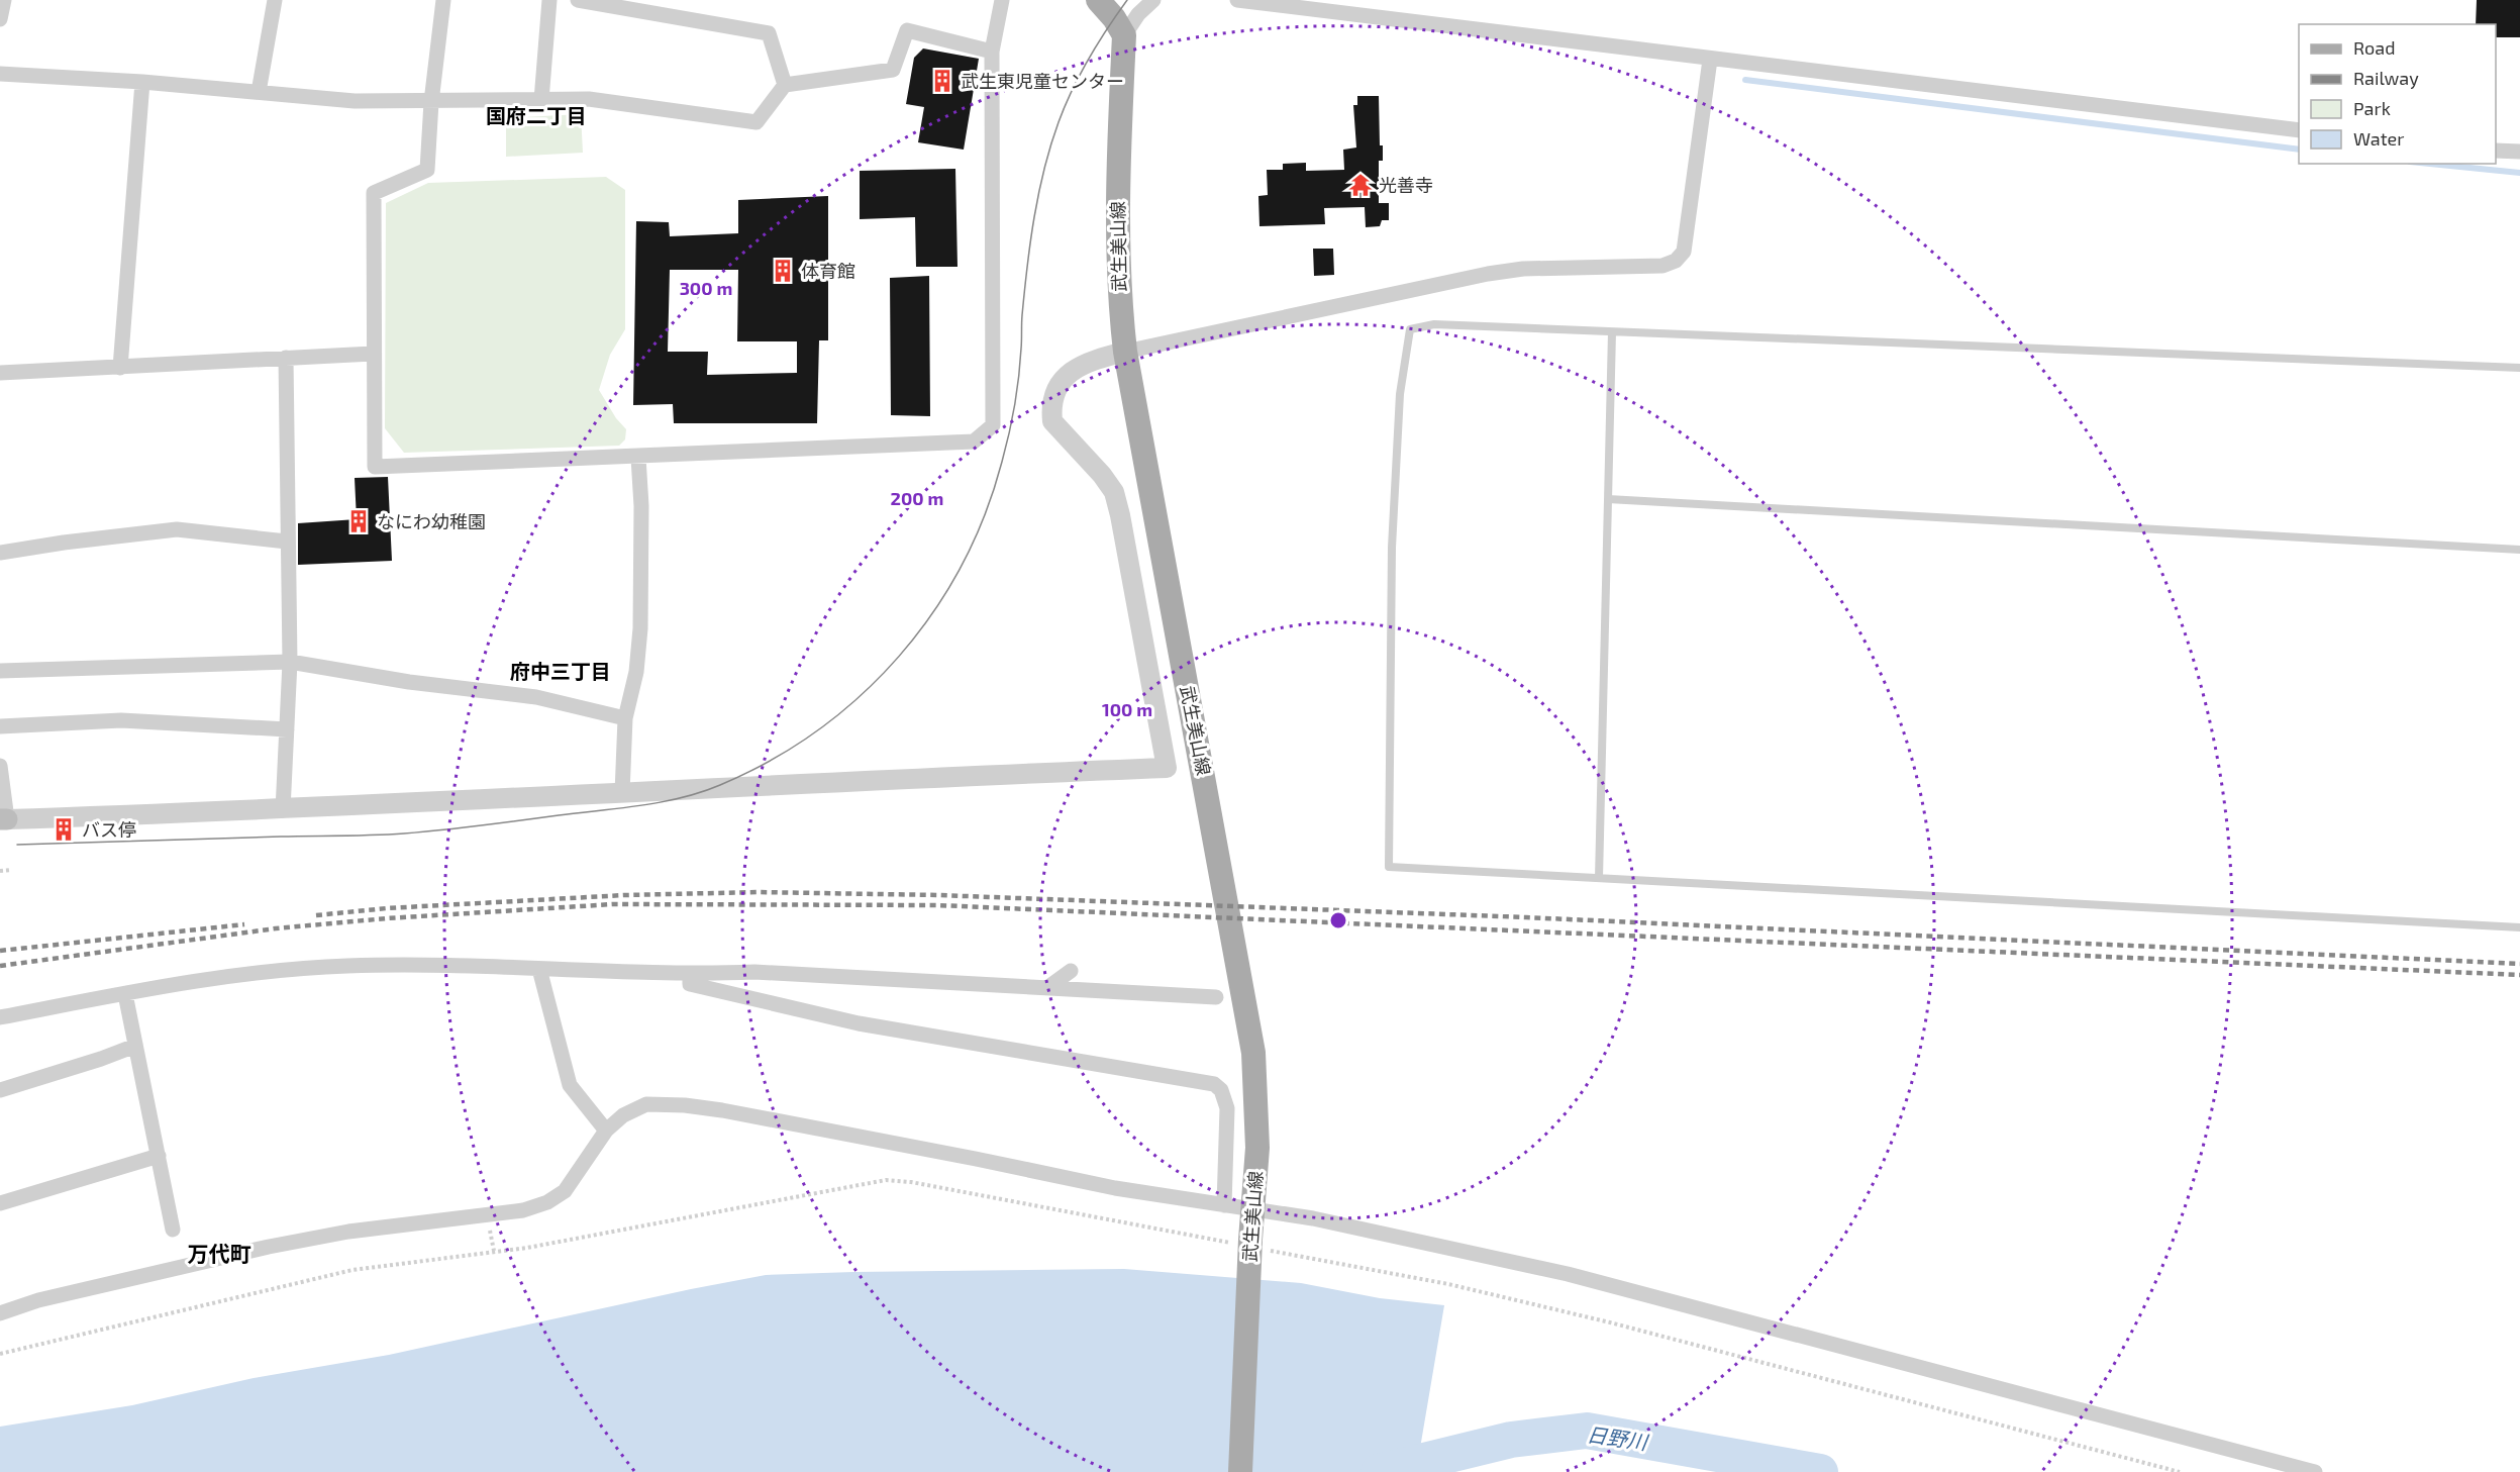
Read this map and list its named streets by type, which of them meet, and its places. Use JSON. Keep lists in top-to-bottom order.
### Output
{
  "streets": {
    "main road": ["武生美山線"]
  },
  "districts": ["国府二丁目", "府中三丁目", "万代町"],
  "water": ["日野川"],
  "places": {
    "building": [
      "武生東児童センター",
      "体育館",
      "なにわ幼稚園",
      "バス停"
    ],
    "temple": ["光善寺"]
  },
  "legend": [
    "Road",
    "Railway",
    "Park",
    "Water"
  ],
  "rings": ["300 m", "200 m", "100 m"]
}
